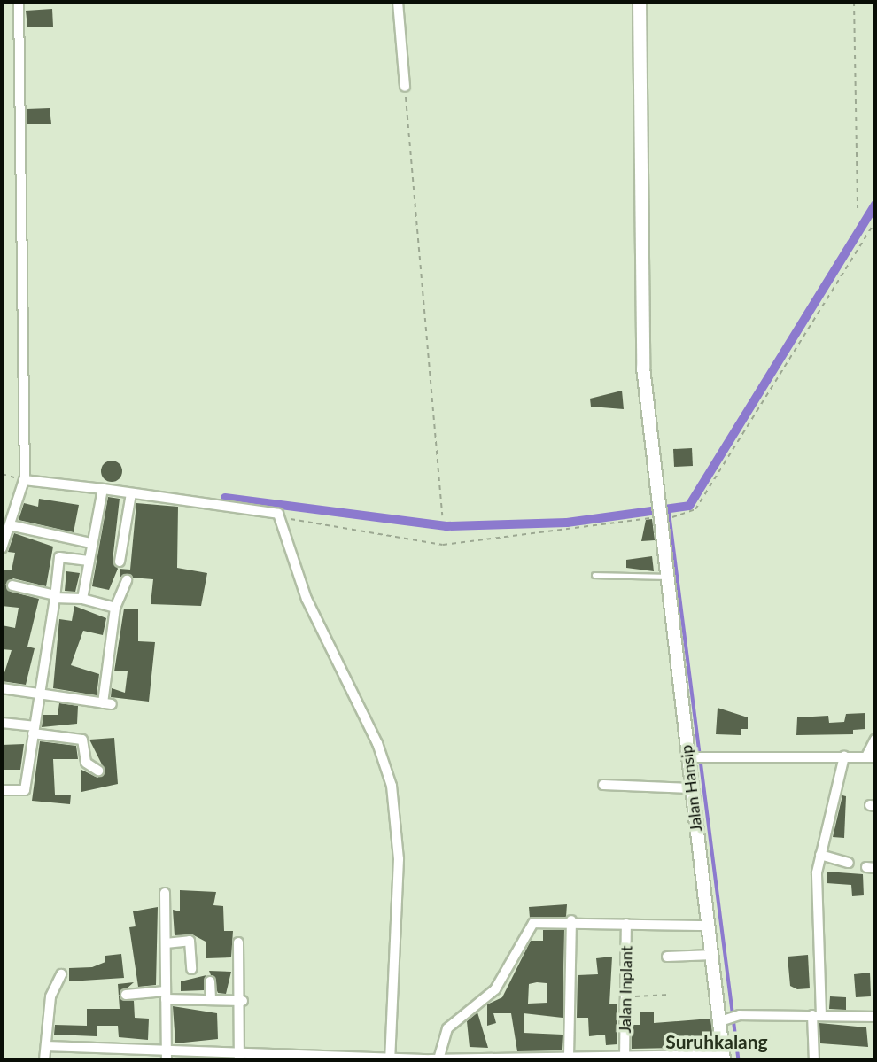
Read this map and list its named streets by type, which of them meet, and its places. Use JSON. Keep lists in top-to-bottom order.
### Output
{
  "streets": {
    "street": ["Jalan Hansip", "Jalan Inplant"]
  },
  "districts": ["Suruhkalang"]
}
